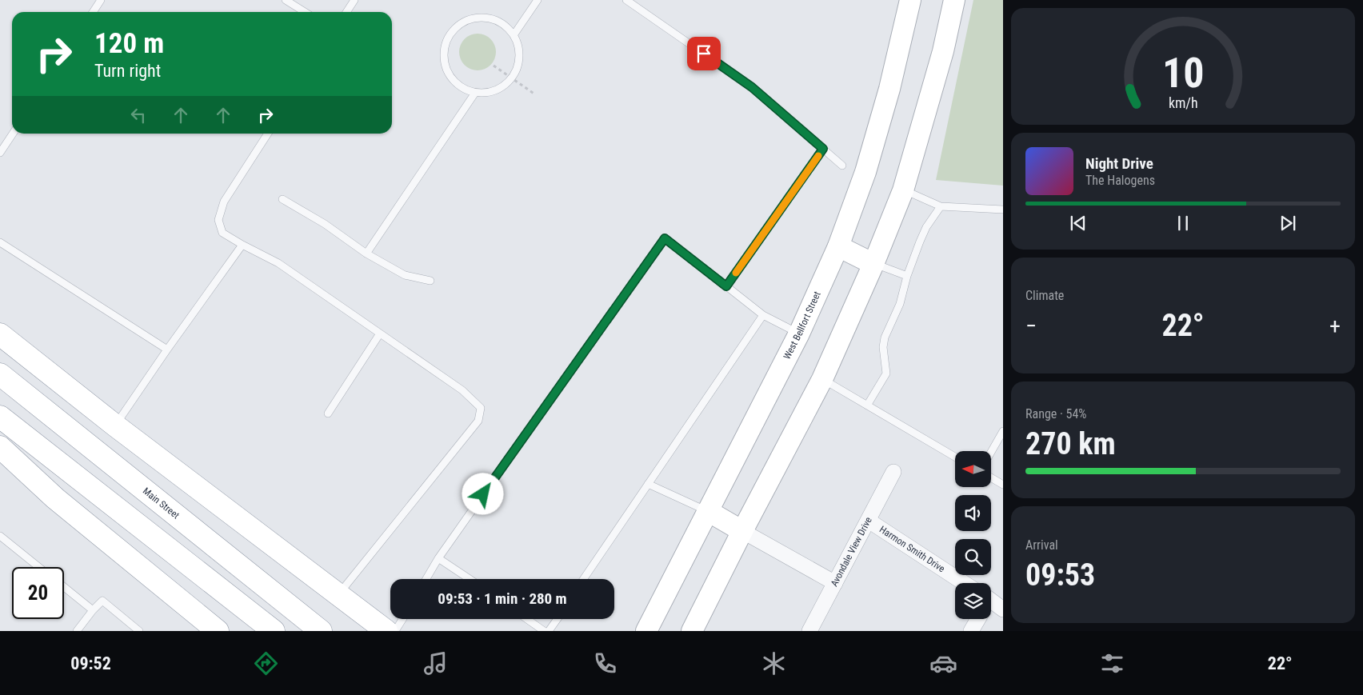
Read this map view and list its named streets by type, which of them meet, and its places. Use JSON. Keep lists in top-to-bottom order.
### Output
{
  "streets": {
    "highway": ["Main Street"],
    "main road": ["West Bellfort Street"],
    "street": ["Harmon Smith Drive", "Avondale View Drive"]
  },
  "crossings": [
    ["Harmon Smith Drive", "Avondale View Drive"]
  ],
  "north": "left",
  "page": {
    "turn": ["120 m", "Turn right"],
    "song": ["Night Drive", "The Halogens"],
    "tile": [
      "Climate",
      ["Range · 54%", "270 km"],
      ["Arrival", "09:53"]
    ],
    "heat": ["−", "22°", "+"],
    "limit": "20",
    "trip": "09:53 · 1 min · 280 m",
    "tabs": ["09:52", "22°"],
    "gauge": ["10", "km/h"]
  }
}
